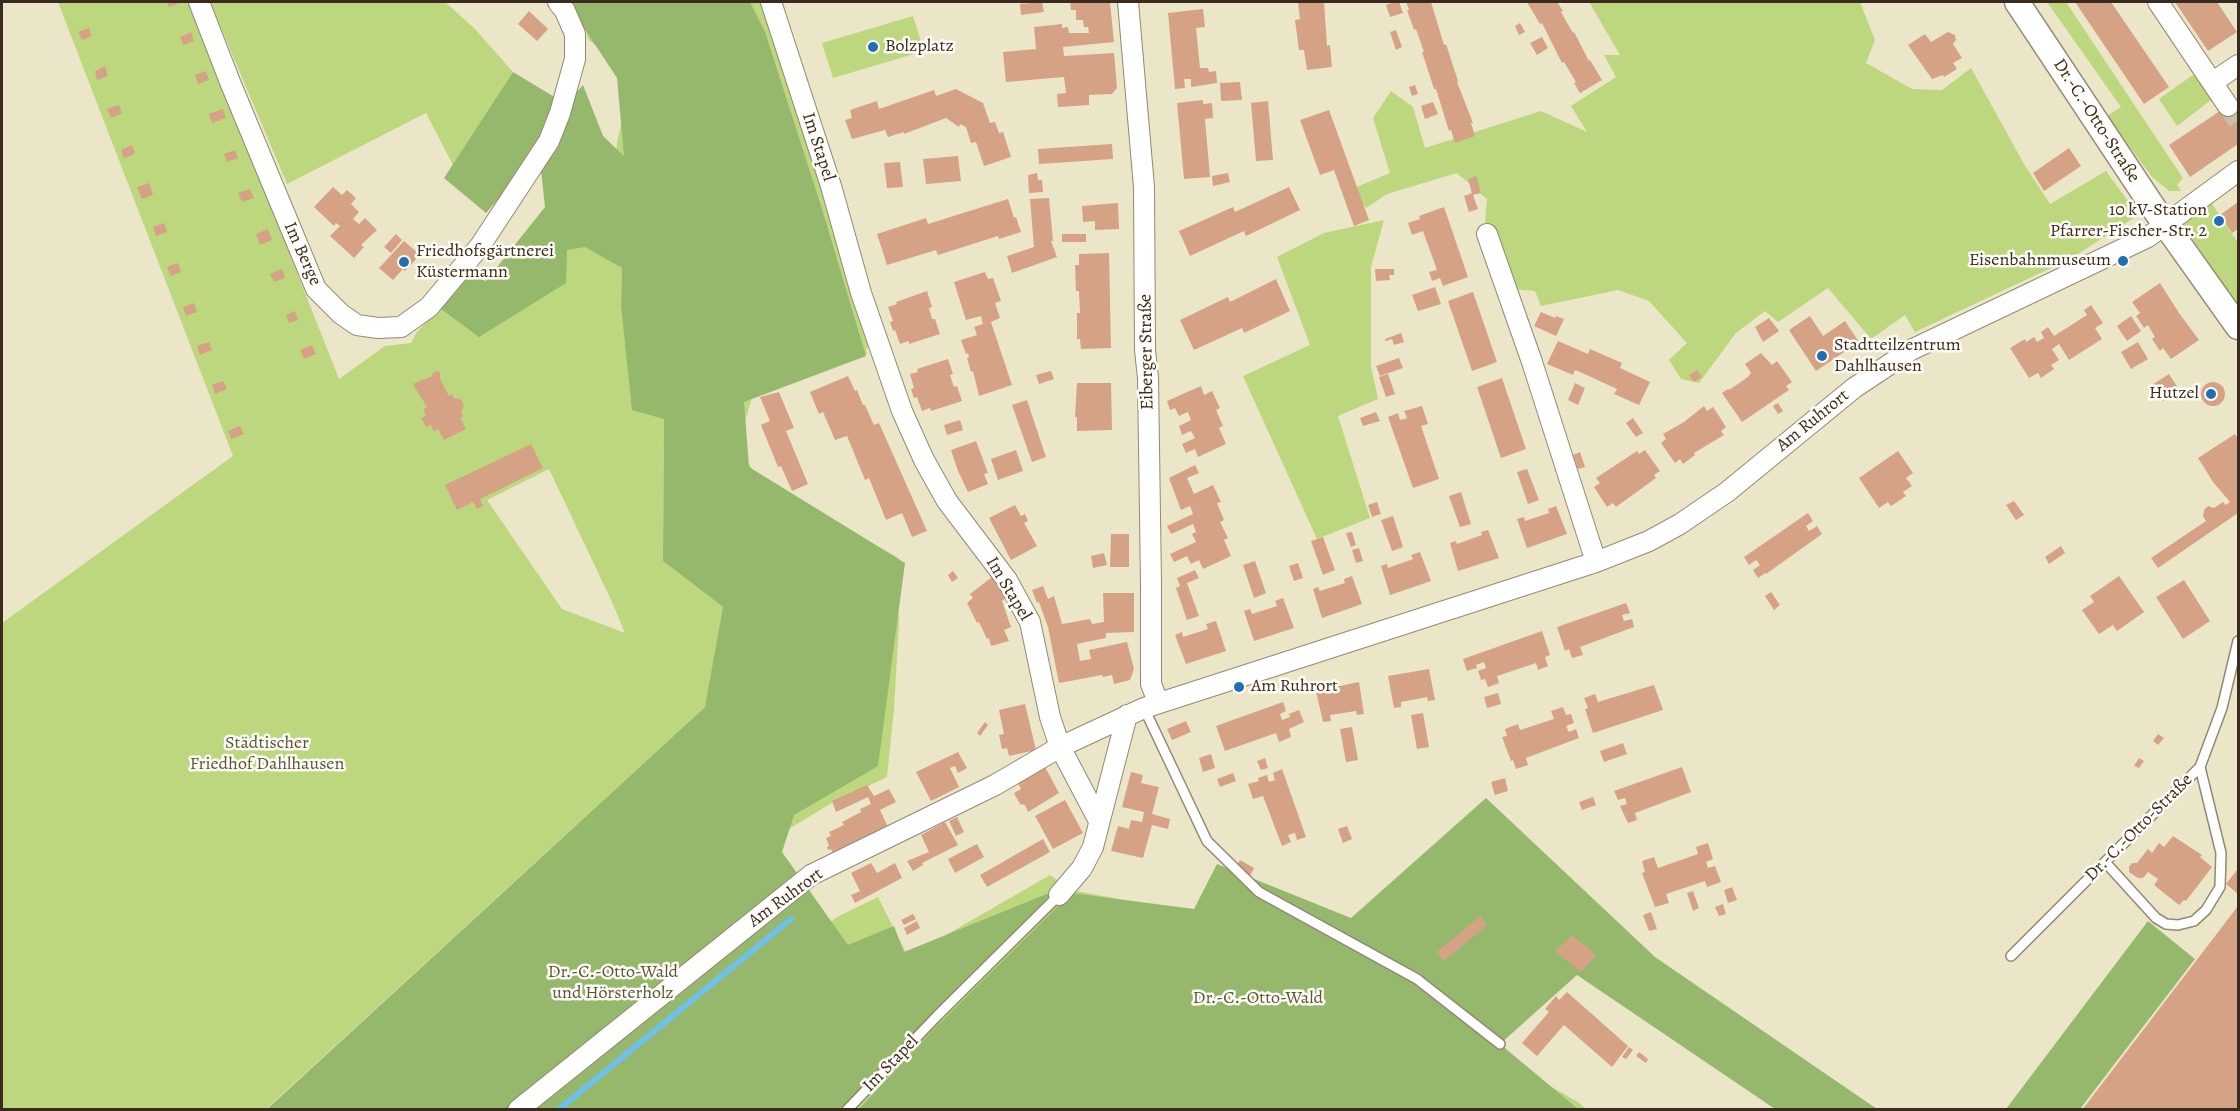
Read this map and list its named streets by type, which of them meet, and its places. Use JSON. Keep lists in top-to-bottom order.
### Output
{
  "streets": {
    "street": [
      "Dr.-C.-Otto-Straße",
      "Im Stapel",
      "Im Berge",
      "Eiberger Straße",
      "Am Ruhrort"
    ]
  },
  "crossings": [
    ["Dr.-C.-Otto-Straße", "Am Ruhrort"],
    ["Im Stapel", "Eiberger Straße"],
    ["Im Stapel", "Am Ruhrort"],
    ["Eiberger Straße", "Am Ruhrort"]
  ],
  "parks": ["Städtischer Friedhof Dahlhausen", "Dr.-C.-Otto-Wald und Hörsterholz", "Dr.-C.-Otto-Wald"],
  "places": [
    "Bolzplatz",
    "10 kV-Station Pfarrer-Fischer-Str. 2",
    "Eisenbahnmuseum",
    "Friedhofsgärtnerei Küstermann",
    "Stadtteilzentrum Dahlhausen",
    "Hutzel",
    "Am Ruhrort"
  ]
}
